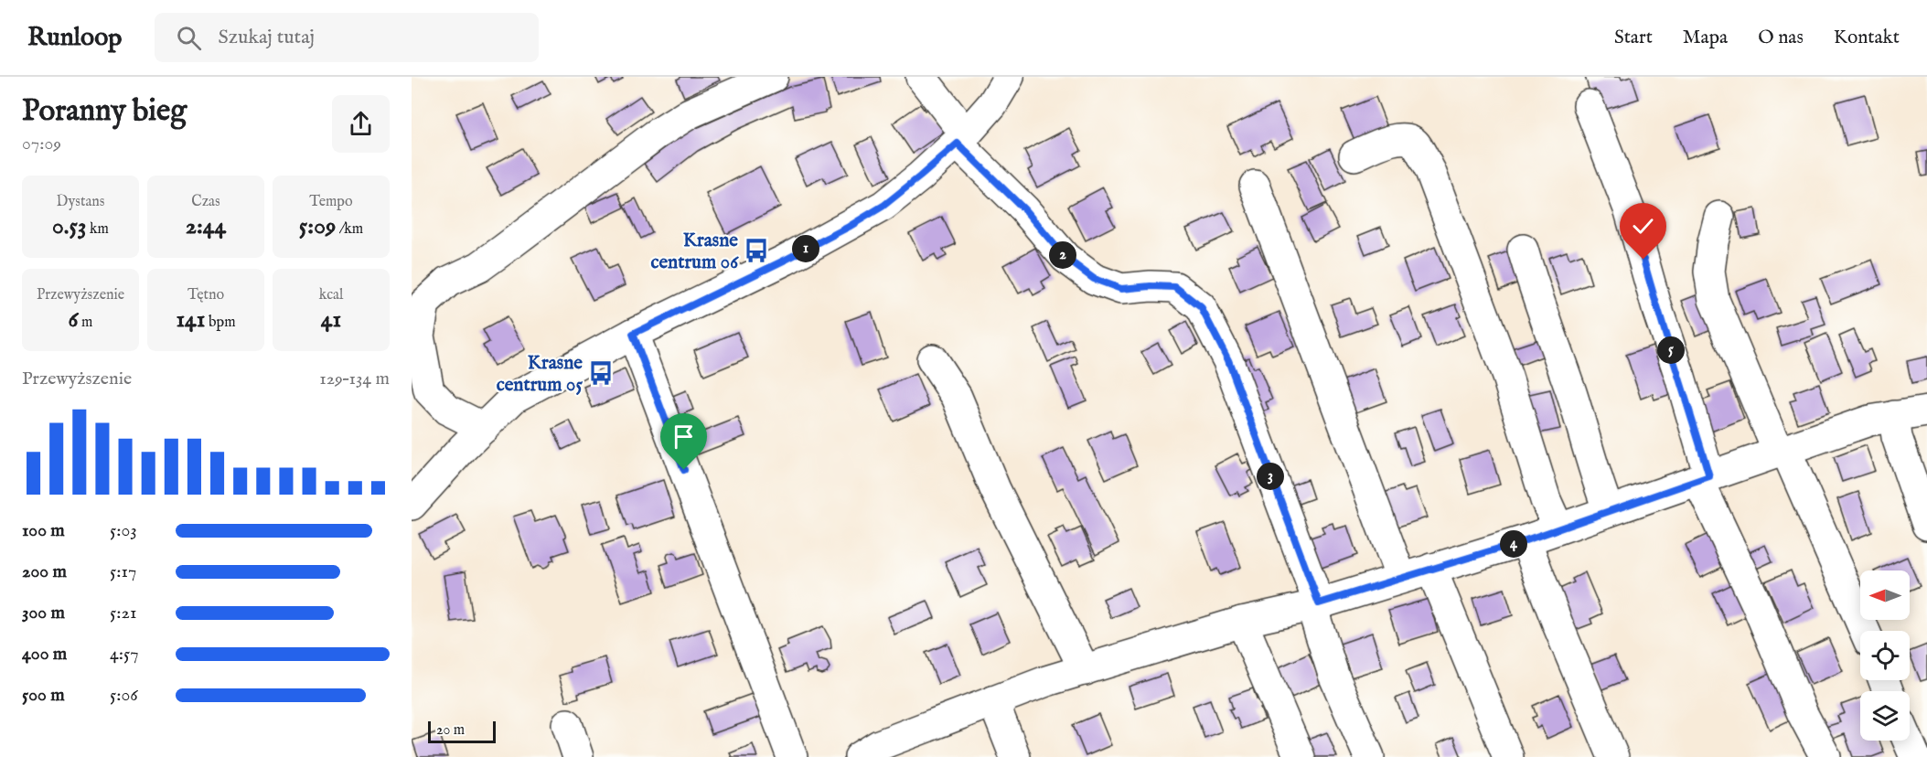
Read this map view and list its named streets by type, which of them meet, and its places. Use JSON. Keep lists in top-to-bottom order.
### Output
{
  "places": {
    "bus stop": ["Krasne centrum 06", "Krasne centrum 05"]
  },
  "scale_bar": "20 m",
  "north": "left",
  "page": {
    "header": "Runloop",
    "search": "Szukaj tutaj",
    "nav": [
      "Start",
      "Mapa",
      "O nas",
      "Kontakt"
    ],
    "heading": ["Poranny bieg", "07:09"],
    "stats": [
      ["Dystans", "0.53 km"],
      ["Czas", "2:44"],
      ["Tempo", "5:09 /km"],
      ["Przewyższenie", "6 m"],
      ["Tętno", "141 bpm"],
      ["kcal", "41"]
    ],
    "pins": [
      "1",
      "2",
      "5",
      "3",
      "4"
    ],
    "chart": ["Przewyższenie", "129–134 m"],
    "list": [
      {
        "name": "100 m",
        "note": "5:03"
      },
      {
        "name": "200 m",
        "note": "5:17"
      },
      {
        "name": "300 m",
        "note": "5:21"
      },
      {
        "name": "400 m",
        "note": "4:57"
      },
      {
        "name": "500 m",
        "note": "5:06"
      }
    ],
    "scale": "20 m"
  }
}
